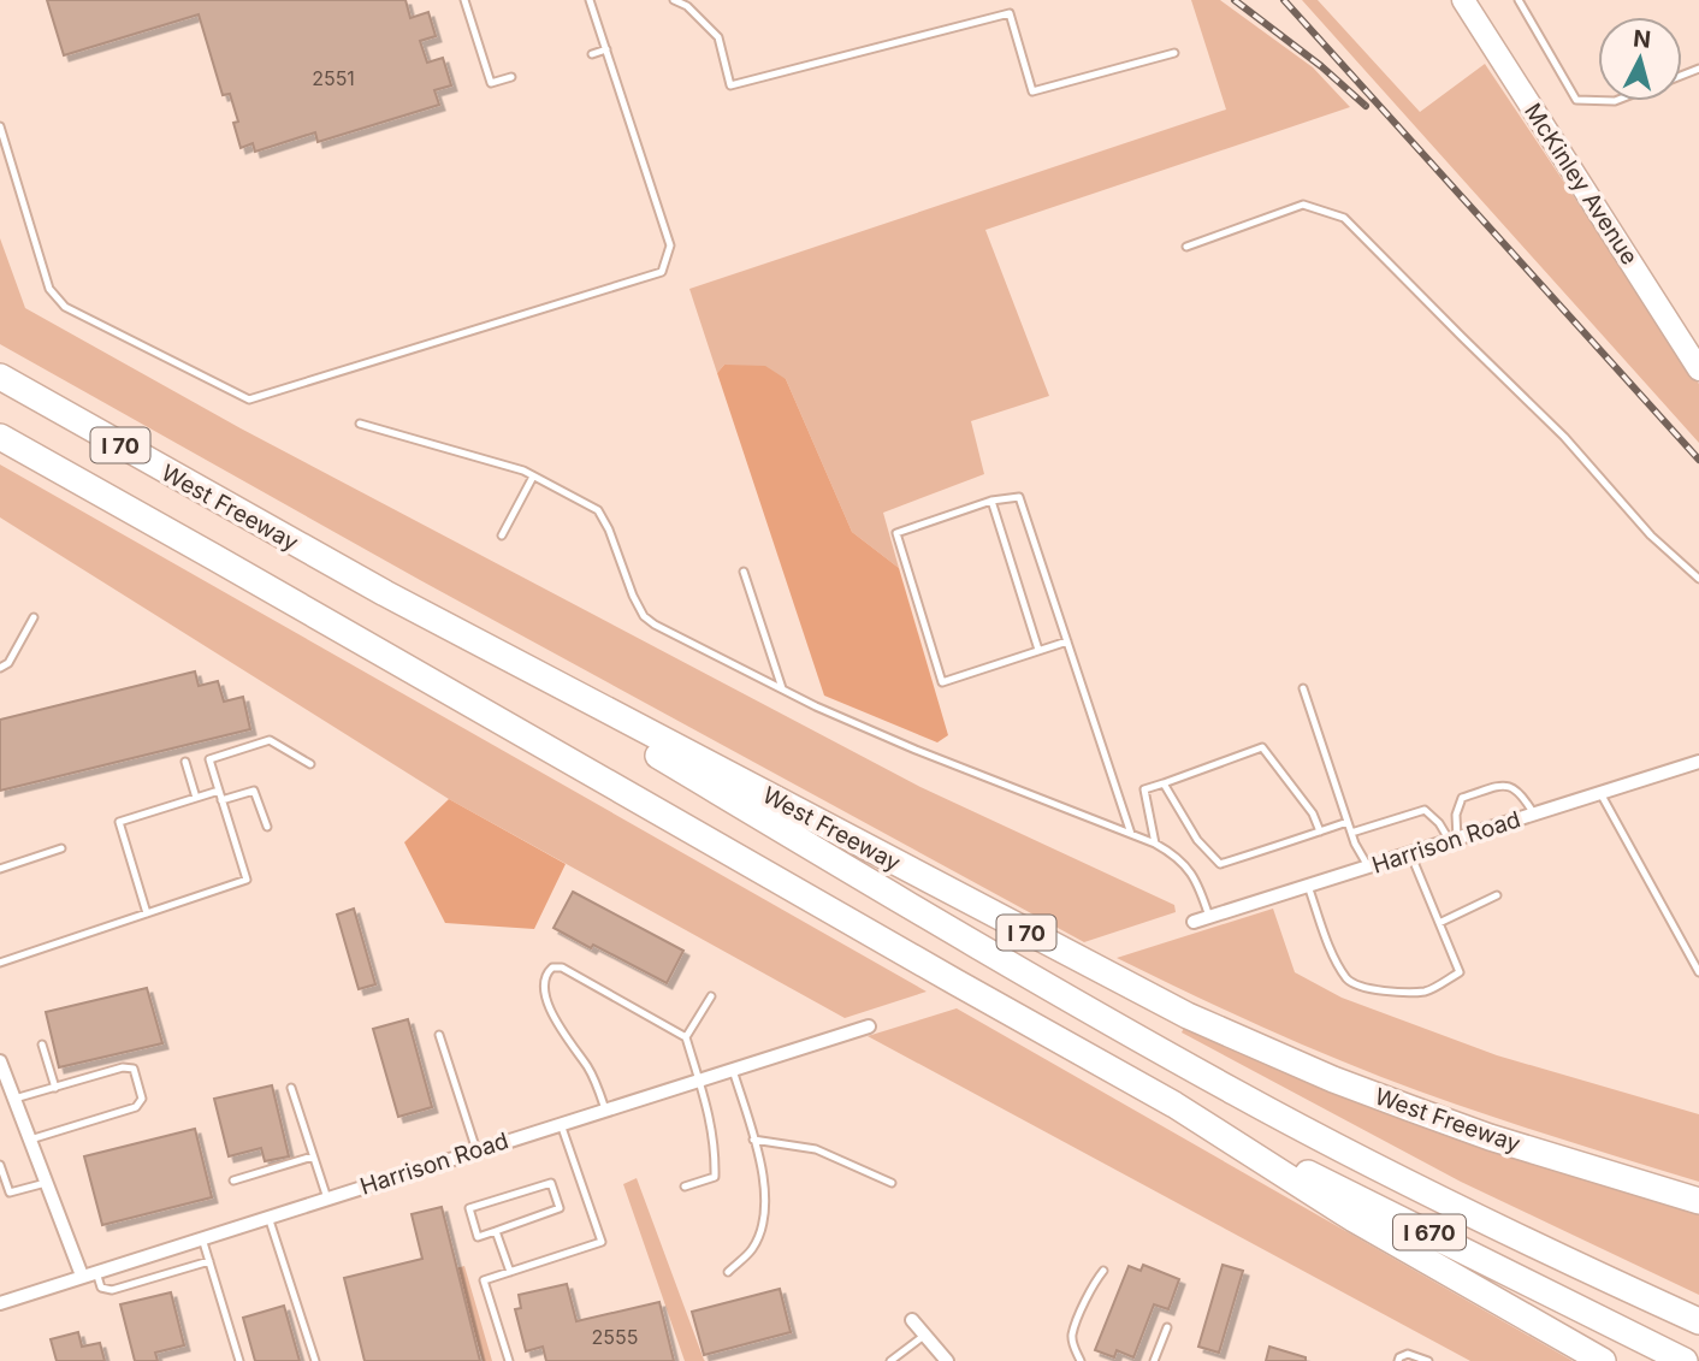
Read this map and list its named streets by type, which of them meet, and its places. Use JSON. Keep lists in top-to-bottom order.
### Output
{
  "streets": {
    "highway": ["I 70", "West Freeway", "I 670"],
    "main road": ["McKinley Avenue"],
    "street": ["Harrison Road"]
  },
  "crossings": [
    ["I 70", "I 670"],
    ["West Freeway", "I 670"]
  ],
  "house_numbers": ["2551", "2555"],
  "north": "top"
}
